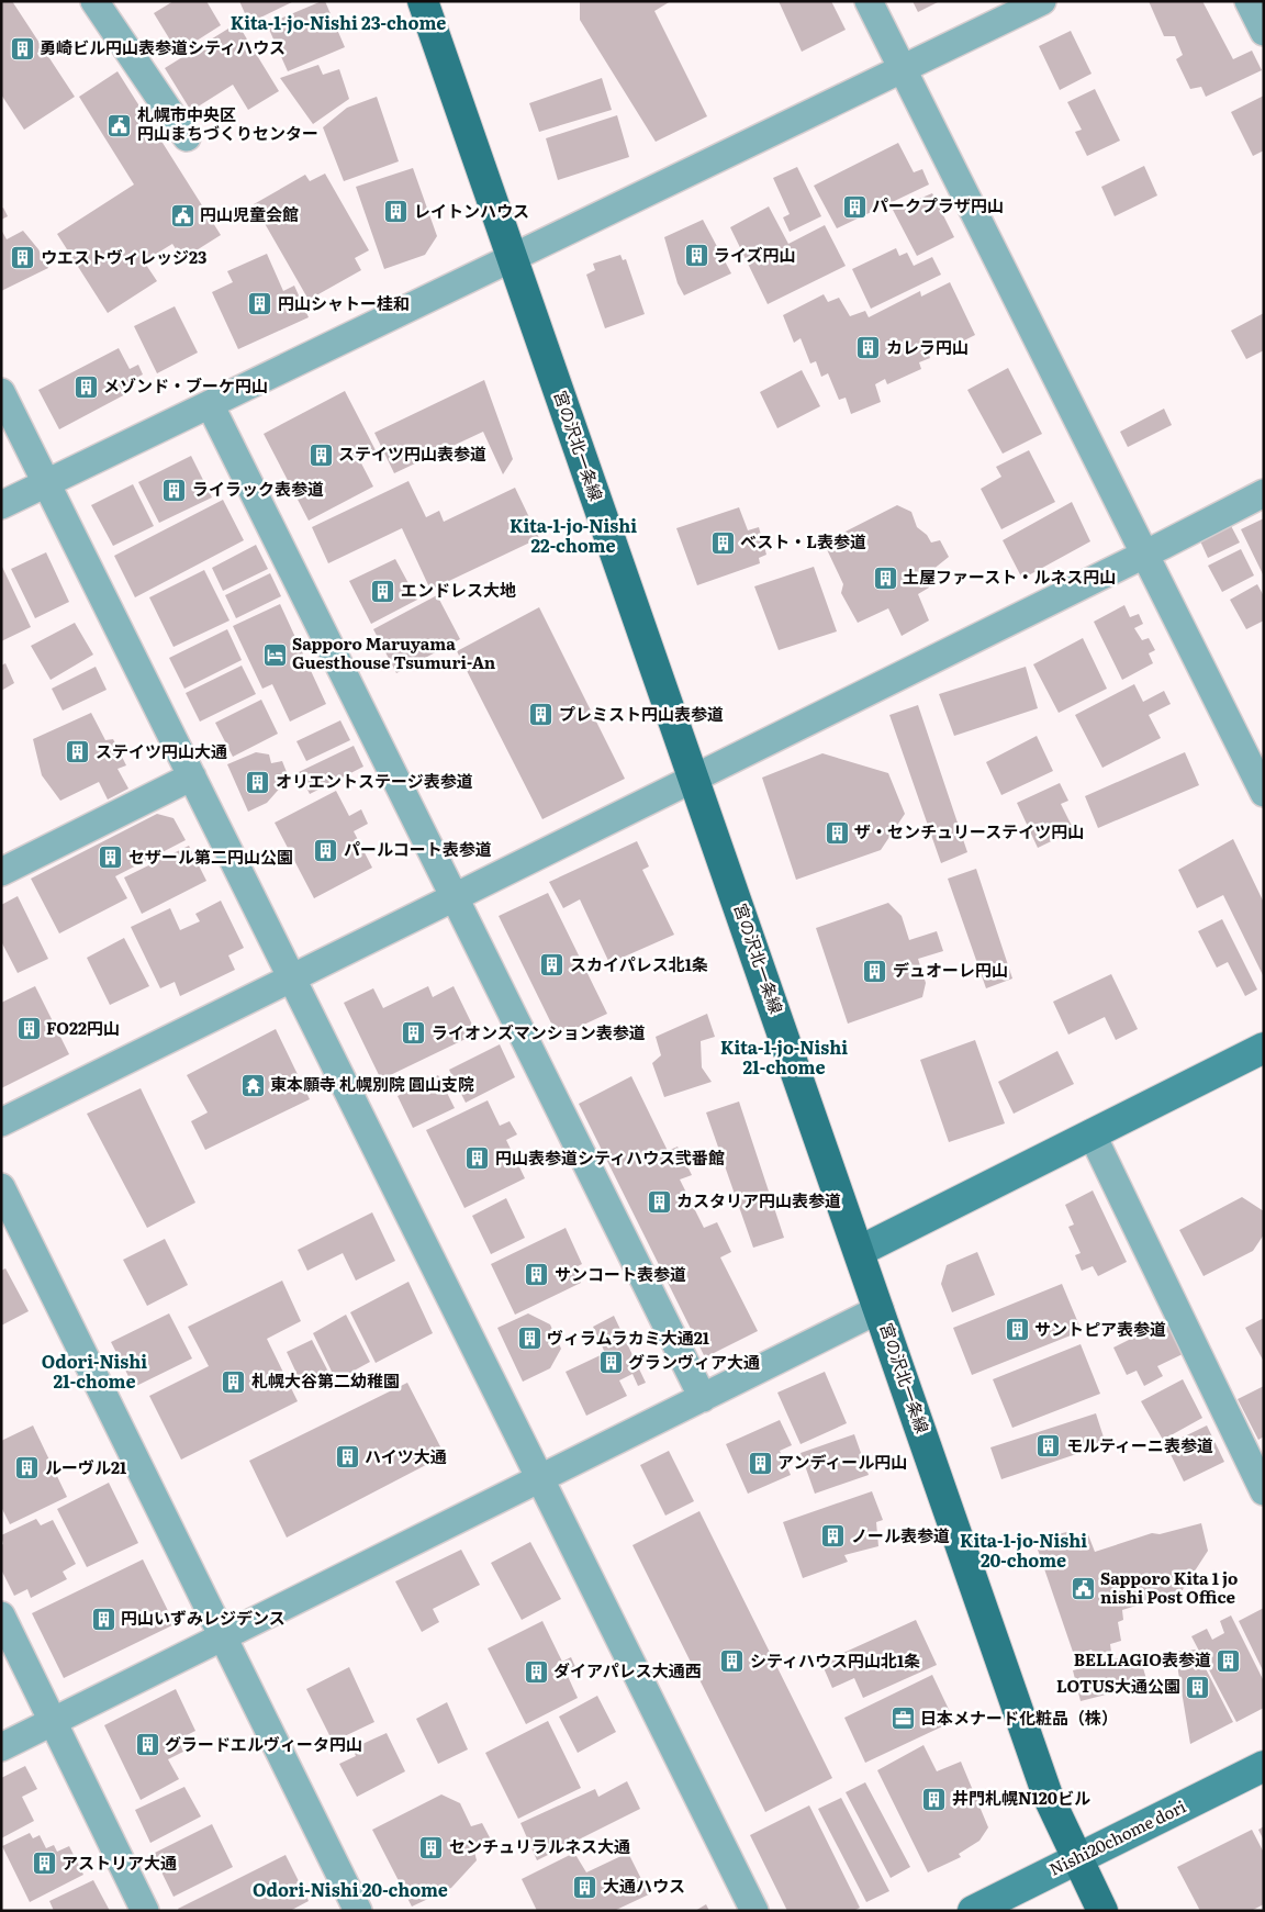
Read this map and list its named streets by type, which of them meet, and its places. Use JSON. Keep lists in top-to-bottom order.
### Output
{
  "streets": {
    "main road": ["宮の沢北一条線"],
    "street": ["Nishi20chome dori"]
  },
  "crossings": [
    ["宮の沢北一条線", "Nishi20chome dori"]
  ],
  "districts": [
    "Kita-1-jo-Nishi 23-chome",
    "Kita-1-jo-Nishi 22-chome",
    "Kita-1-jo-Nishi 21-chome",
    "Odori-Nishi 21-chome",
    "Kita-1-jo-Nishi 20-chome",
    "Odori-Nishi 20-chome"
  ],
  "places": {
    "building": [
      "勇崎ビル円山表参道シティハウス",
      "パークプラザ円山",
      "レイトンハウス",
      "ライズ円山",
      "ウエストヴィレッジ23",
      "円山シャトー桂和",
      "カレラ円山",
      "メゾンド・ブーケ円山",
      "ステイツ円山表参道",
      "ライラック表参道",
      "ベスト・L表参道",
      "土屋ファースト・ルネス円山",
      "エンドレス大地",
      "プレミスト円山表参道",
      "ステイツ円山大通",
      "オリエントステージ表参道",
      "ザ・センチュリーステイツ円山",
      "パールコート表参道",
      "セザール第二円山公園",
      "スカイパレス北1条",
      "デュオーレ円山",
      "FO22円山",
      "ライオンズマンション表参道",
      "円山表参道シティハウス弐番館",
      "カスタリア円山表参道",
      "サンコート表参道",
      "サントピア表参道",
      "ヴィラムラカミ大通21",
      "グランヴィア大通",
      "札幌大谷第二幼稚園",
      "モルティーニ表参道",
      "ハイツ大通",
      "アンディール円山",
      "ルーヴル21",
      "ノール表参道",
      "円山いずみレジデンス",
      "BELLAGIO表参道",
      "シティハウス円山北1条",
      "ダイアパレス大通西",
      "LOTUS大通公園",
      "グラードエルヴィータ円山",
      "井門札幌N120ビル",
      "センチュリラルネス大通",
      "アストリア大通",
      "大通ハウス"
    ],
    "public building": ["札幌市中央区 円山まちづくりセンター", "円山児童会館", "Sapporo Kita 1 jo nishi Post Office"],
    "hotel": ["Sapporo Maruyama Guesthouse Tsumuri-An"],
    "temple": ["東本願寺 札幌別院 圓山支院"],
    "office": ["日本メナード化粧品（株）"]
  }
}
